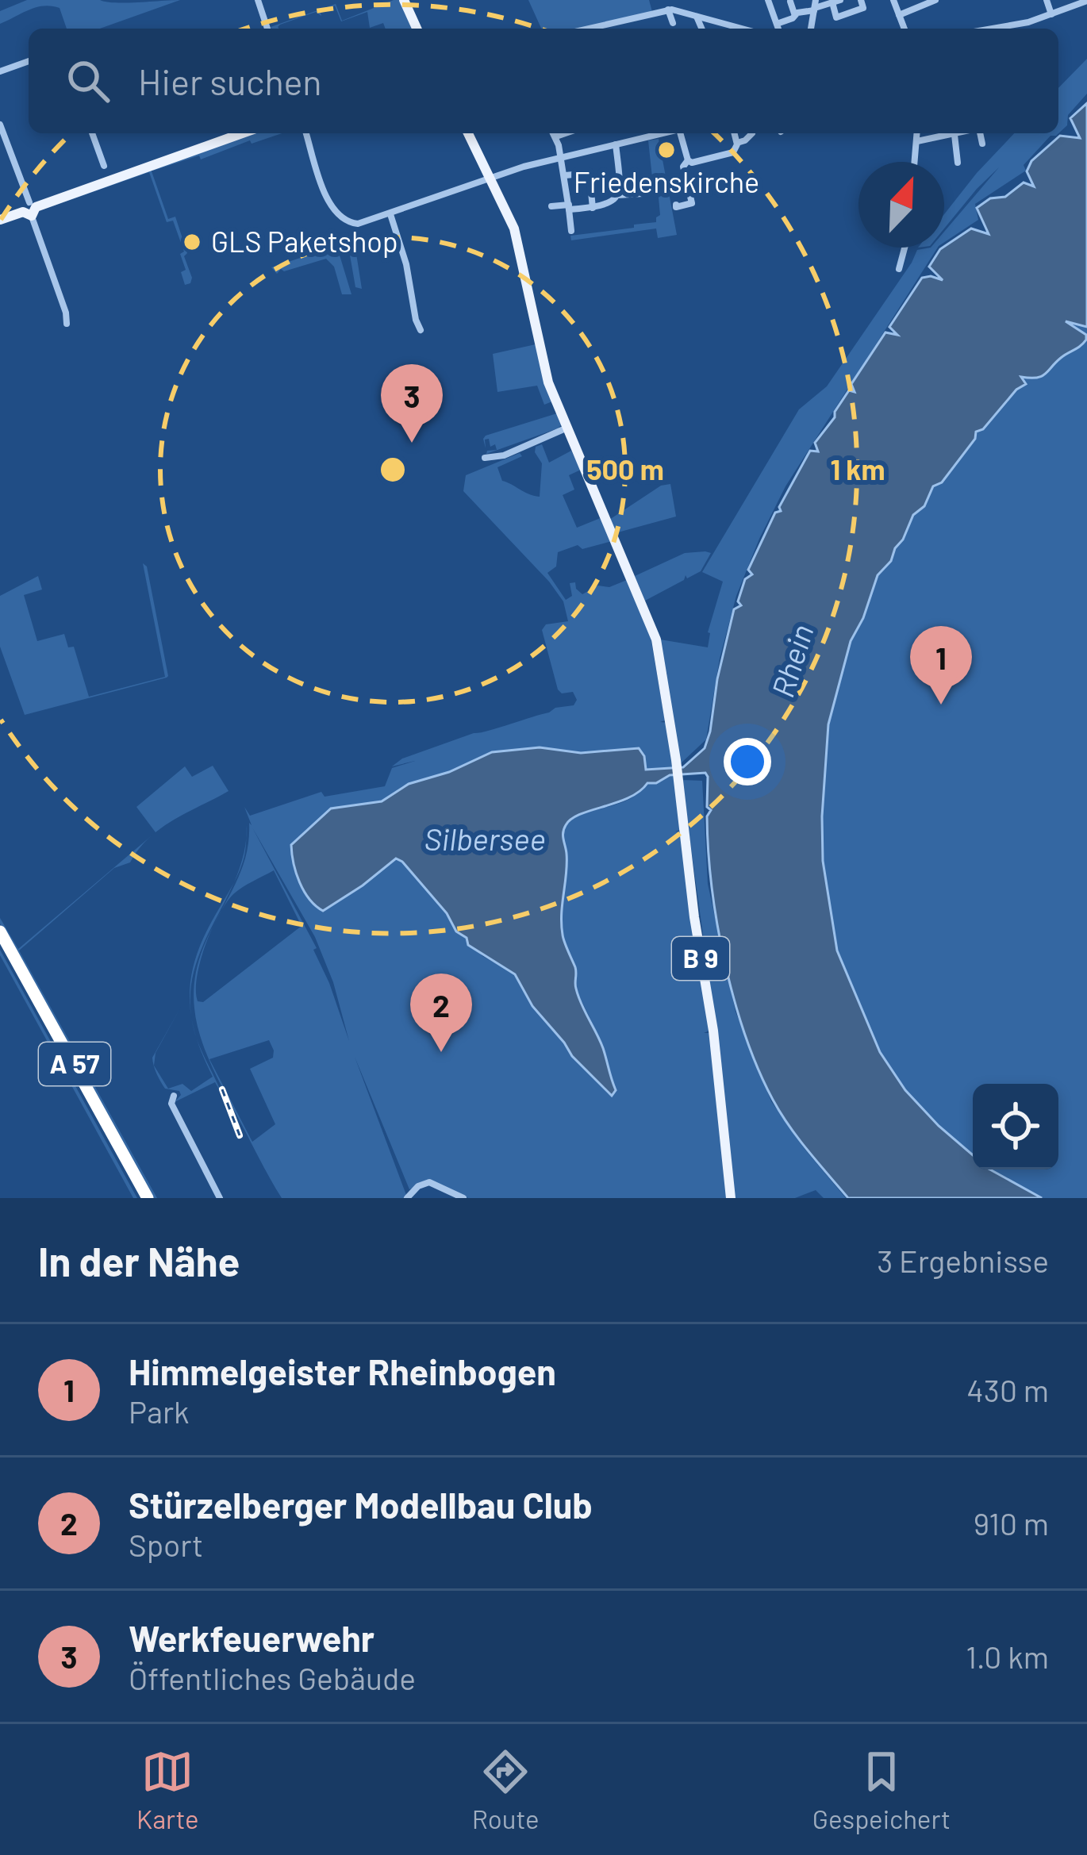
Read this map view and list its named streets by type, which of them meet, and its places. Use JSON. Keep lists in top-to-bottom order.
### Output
{
  "streets": {
    "highway": ["A 57"],
    "main road": ["B 9"]
  },
  "water": ["Rhein", "Silbersee"],
  "places": ["Friedenskirche", "GLS Paketshop"],
  "north": "top right",
  "page": {
    "search": "Hier suchen",
    "pins": ["3", "1", "2"],
    "heading": ["In der Nähe", "3 Ergebnisse"],
    "list": [
      {
        "mark": "1",
        "name": "Himmelgeister Rheinbogen",
        "note": "Park",
        "value": "430 m"
      },
      {
        "mark": "2",
        "name": "Stürzelberger Modellbau Club",
        "note": "Sport",
        "value": "910 m"
      },
      {
        "mark": "3",
        "name": "Werkfeuerwehr",
        "note": "Öffentliches Gebäude",
        "value": "1.0 km"
      }
    ],
    "nav": ["Karte", "Route", "Gespeichert"]
  },
  "rings": ["500 m", "1 km"]
}
